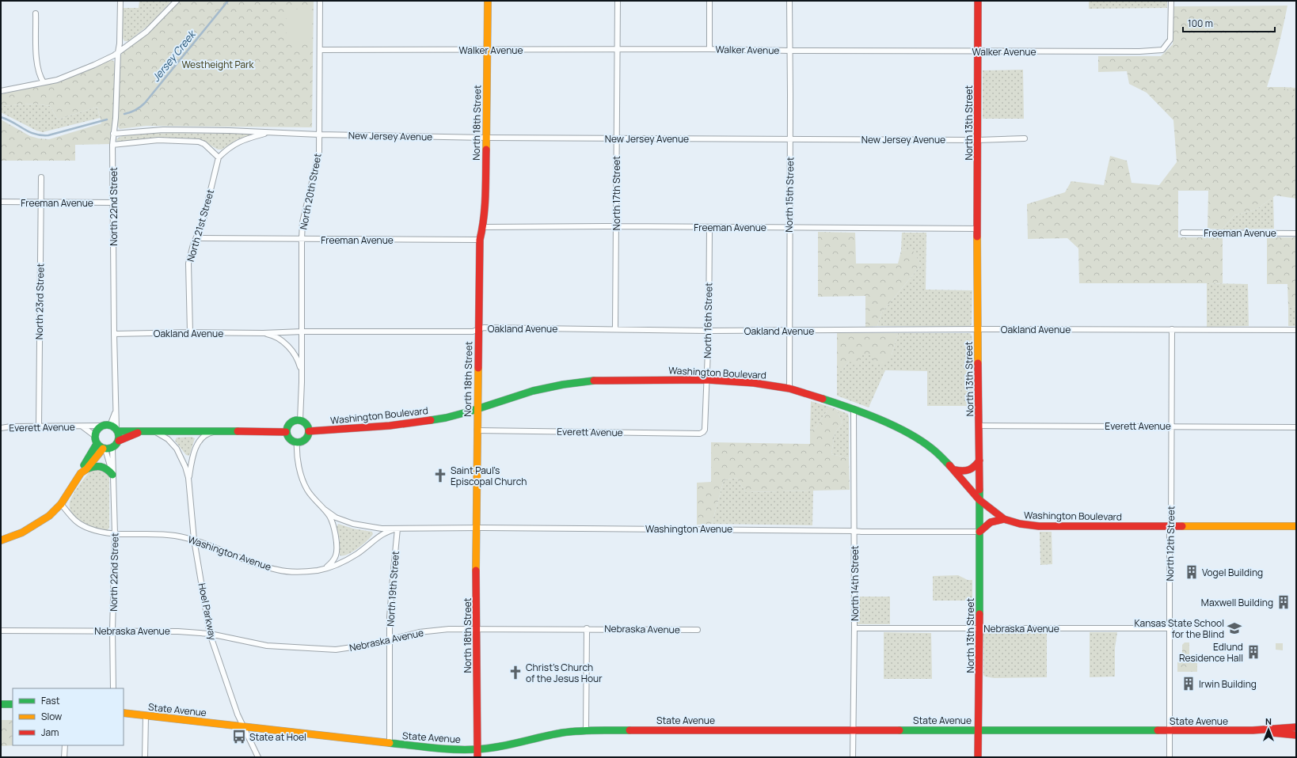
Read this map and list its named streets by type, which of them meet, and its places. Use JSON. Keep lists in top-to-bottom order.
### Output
{
  "streets": {
    "street": [
      "Walker Avenue",
      "North 18th Street",
      "North 13th Street",
      "New Jersey Avenue",
      "North 20th Street",
      "North 17th Street",
      "North 15th Street",
      "Freeman Avenue",
      "North 22nd Street",
      "North 21st Street",
      "North 23rd Street",
      "North 16th Street",
      "Oakland Avenue",
      "Washington Boulevard",
      "Everett Avenue",
      "Washington Avenue",
      "North 12th Street",
      "North 14th Street",
      "North 19th Street",
      "Hoel Parkway",
      "Nebraska Avenue",
      "State Avenue"
    ]
  },
  "crossings": [
    ["Walker Avenue", "North 18th Street"],
    ["Walker Avenue", "North 13th Street"],
    ["Walker Avenue", "North 20th Street"],
    ["Walker Avenue", "North 17th Street"],
    ["Walker Avenue", "North 15th Street"],
    ["North 18th Street", "New Jersey Avenue"],
    ["North 18th Street", "Freeman Avenue"],
    ["North 18th Street", "Oakland Avenue"],
    ["North 18th Street", "Washington Boulevard"],
    ["North 18th Street", "Everett Avenue"],
    ["North 18th Street", "Washington Avenue"],
    ["North 18th Street", "Nebraska Avenue"],
    ["North 18th Street", "State Avenue"],
    ["North 13th Street", "New Jersey Avenue"],
    ["North 13th Street", "Freeman Avenue"],
    ["North 13th Street", "Oakland Avenue"],
    ["North 13th Street", "Washington Boulevard"],
    ["North 13th Street", "Everett Avenue"],
    ["North 13th Street", "Washington Avenue"],
    ["North 13th Street", "Nebraska Avenue"],
    ["North 13th Street", "State Avenue"],
    ["New Jersey Avenue", "North 20th Street"],
    ["New Jersey Avenue", "North 17th Street"],
    ["New Jersey Avenue", "North 15th Street"],
    ["New Jersey Avenue", "North 22nd Street"],
    ["New Jersey Avenue", "North 21st Street"],
    ["North 20th Street", "Freeman Avenue"],
    ["North 20th Street", "Oakland Avenue"],
    ["North 20th Street", "Washington Boulevard"],
    ["North 17th Street", "Freeman Avenue"],
    ["North 17th Street", "Oakland Avenue"],
    ["North 15th Street", "Freeman Avenue"],
    ["North 15th Street", "Oakland Avenue"],
    ["North 15th Street", "Washington Boulevard"],
    ["Freeman Avenue", "North 22nd Street"],
    ["Freeman Avenue", "North 21st Street"],
    ["Freeman Avenue", "North 23rd Street"],
    ["Freeman Avenue", "North 16th Street"],
    ["North 22nd Street", "Oakland Avenue"],
    ["North 22nd Street", "Everett Avenue"],
    ["North 22nd Street", "Washington Avenue"],
    ["North 22nd Street", "Nebraska Avenue"],
    ["North 21st Street", "Oakland Avenue"],
    ["North 23rd Street", "Everett Avenue"],
    ["North 16th Street", "Oakland Avenue"],
    ["North 16th Street", "Washington Boulevard"],
    ["North 16th Street", "Everett Avenue"],
    ["Oakland Avenue", "North 12th Street"],
    ["Washington Boulevard", "North 12th Street"],
    ["Washington Boulevard", "North 14th Street"],
    ["Everett Avenue", "North 12th Street"],
    ["Washington Avenue", "North 14th Street"],
    ["Washington Avenue", "North 19th Street"],
    ["Washington Avenue", "Hoel Parkway"],
    ["North 12th Street", "Nebraska Avenue"],
    ["North 12th Street", "State Avenue"],
    ["North 14th Street", "Nebraska Avenue"],
    ["North 14th Street", "State Avenue"],
    ["North 19th Street", "Nebraska Avenue"],
    ["North 19th Street", "State Avenue"],
    ["Hoel Parkway", "Nebraska Avenue"],
    ["Hoel Parkway", "State Avenue"]
  ],
  "water": ["Jersey Creek"],
  "parks": ["Westheight Park"],
  "places": {
    "church": ["Saint Paul's Episcopal Church", "Christ's Church of the Jesus Hour"],
    "building": [
      "Vogel Building",
      "Maxwell Building",
      "Edlund Residence Hall",
      "Irwin Building"
    ],
    "school or university": ["Kansas State School for the Blind"],
    "bus stop": ["State at Hoel"]
  },
  "legend": ["Fast", "Slow", "Jam"],
  "scale_bar": "100 m",
  "north": "top"
}
